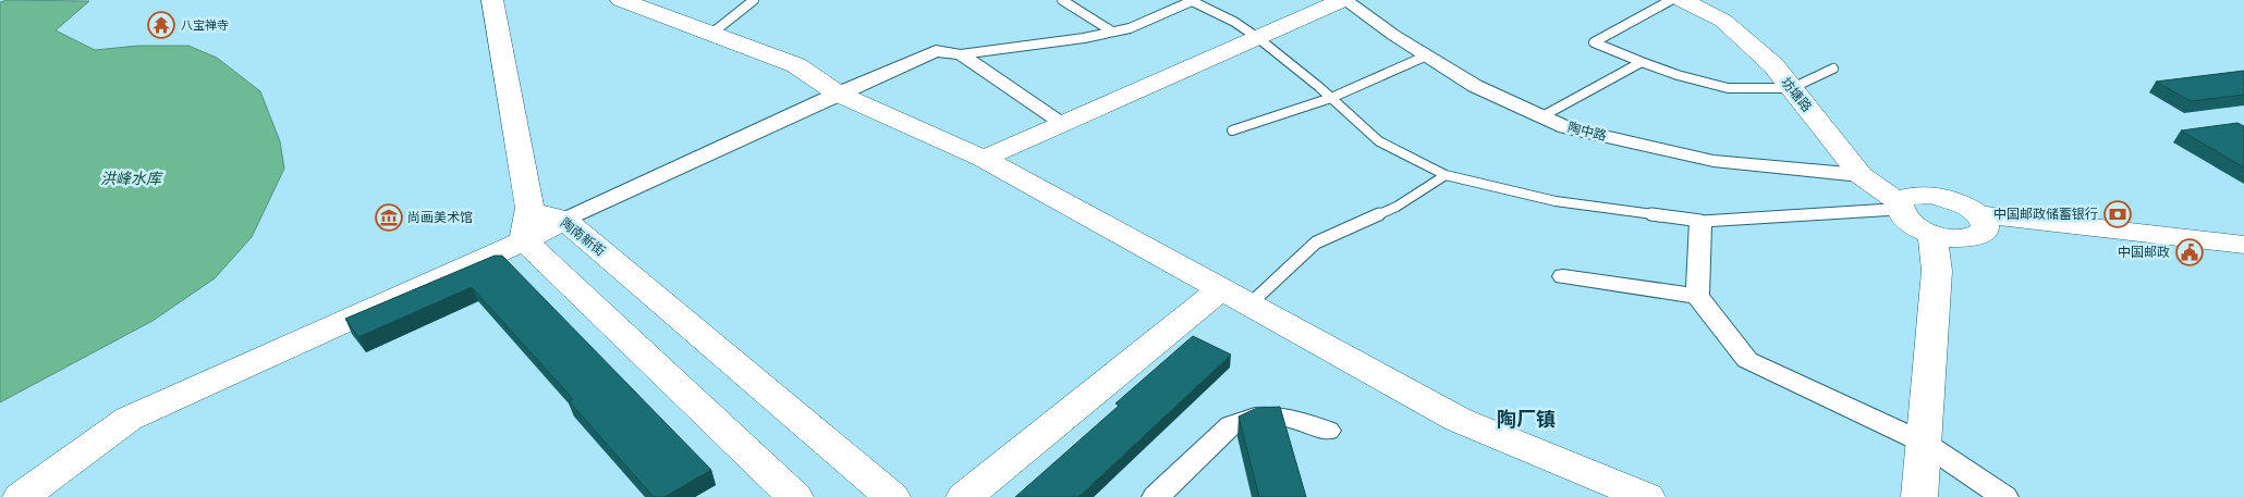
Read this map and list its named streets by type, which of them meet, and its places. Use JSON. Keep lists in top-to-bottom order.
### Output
{
  "streets": {
    "street": ["坊塘路", "陶中路", "陶南新街"]
  },
  "crossings": [
    ["坊塘路", "陶中路"]
  ],
  "districts": ["陶厂镇"],
  "water": ["洪峰水库"],
  "places": {
    "temple": ["八宝禅寺"],
    "bank": ["中国邮政储蓄银行"],
    "museum": ["尚画美术馆"],
    "public building": ["中国邮政"]
  }
}
